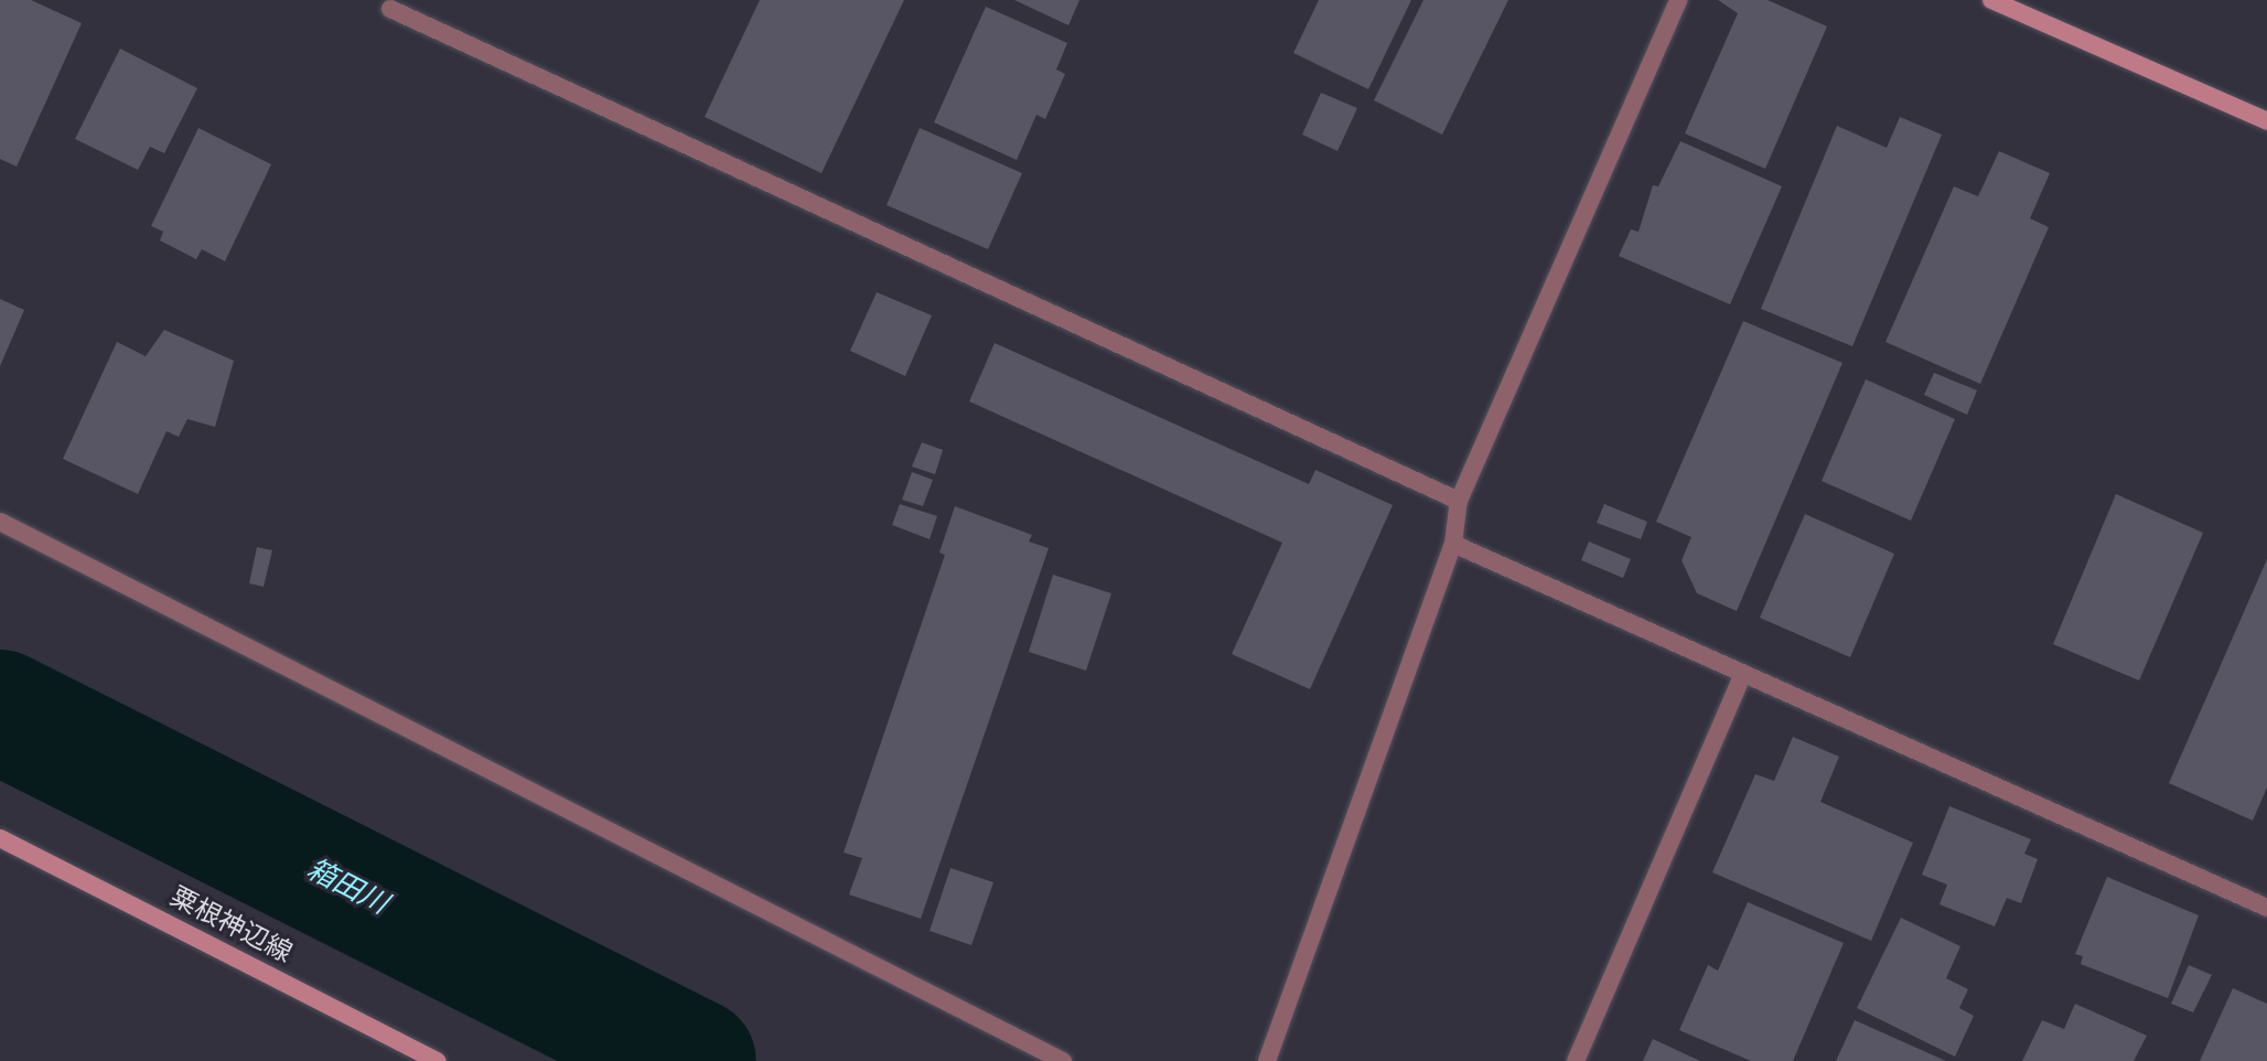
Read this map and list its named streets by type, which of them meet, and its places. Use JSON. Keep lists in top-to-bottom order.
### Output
{
  "streets": {
    "main road": ["粟根神辺線"]
  },
  "water": ["箱田川"]
}
